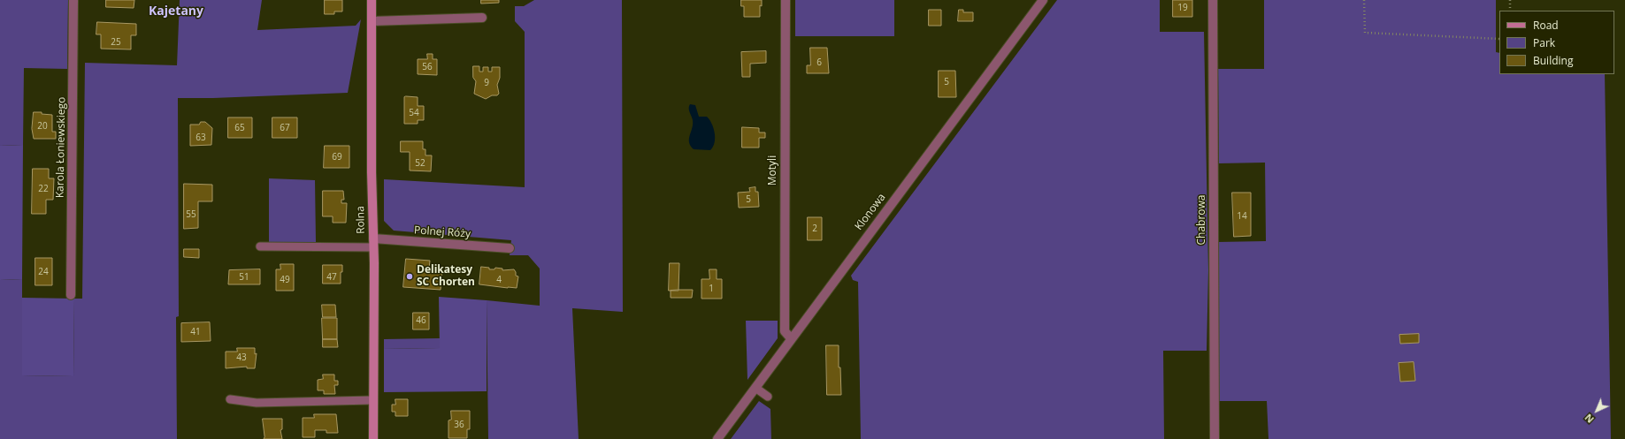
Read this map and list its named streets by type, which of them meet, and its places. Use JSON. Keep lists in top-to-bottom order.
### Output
{
  "streets": {
    "street": [
      "Karola Łoniewskiego",
      "Motyli",
      "Klonowa",
      "Rolna",
      "Chabrowa",
      "Polnej Róży"
    ]
  },
  "crossings": [
    ["Motyli", "Klonowa"],
    ["Rolna", "Polnej Róży"]
  ],
  "districts": ["Kajetany"],
  "places": ["Delikatesy SC Chorten"],
  "house_numbers": [
    "19",
    "25",
    "6",
    "56",
    "5",
    "9",
    "54",
    "20",
    "65",
    "67",
    "63",
    "69",
    "52",
    "22",
    "5",
    "55",
    "14",
    "2",
    "24",
    "51",
    "47",
    "49",
    "4",
    "1",
    "46",
    "41",
    "43",
    "36"
  ],
  "legend": ["Road", "Park", "Building"],
  "north": "bottom left"
}
